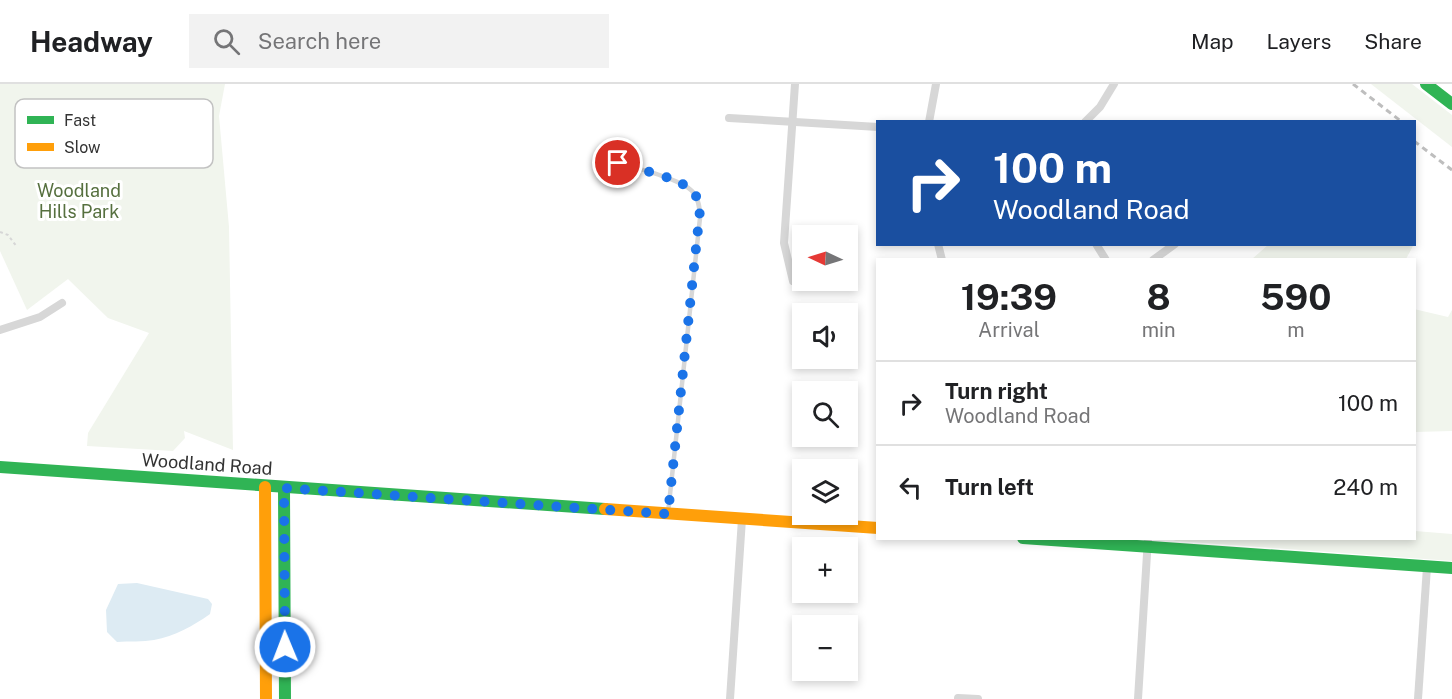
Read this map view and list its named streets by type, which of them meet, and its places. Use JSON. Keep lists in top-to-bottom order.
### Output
{
  "streets": {
    "main road": ["Woodland Road"]
  },
  "parks": ["Woodland Hills Park"],
  "legend": ["Fast", "Slow"],
  "north": "left",
  "page": {
    "header": "Headway",
    "search": "Search here",
    "nav": ["Map", "Layers", "Share"],
    "turn": ["100 m", "Woodland Road"],
    "map_buttons": ["+", "−"],
    "eta": [
      "19:39",
      "Arrival",
      "8",
      "min",
      "590",
      "m"
    ],
    "list": [
      {
        "name": "Turn right",
        "note": "Woodland Road",
        "value": "100 m"
      },
      {
        "name": "Turn left",
        "value": "240 m"
      }
    ]
  }
}
